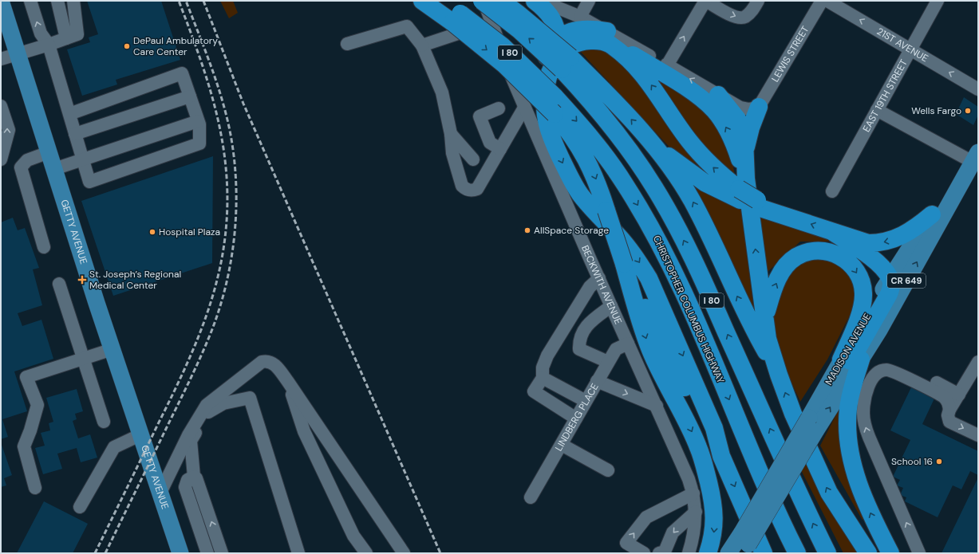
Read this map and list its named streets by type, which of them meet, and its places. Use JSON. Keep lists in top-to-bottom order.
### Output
{
  "streets": {
    "highway": ["I 80", "CHRISTOPHER COLUMBUS HIGHWAY"],
    "main road": ["GETTY AVENUE", "CR 649", "MADISON AVENUE"],
    "street": [
      "21ST AVENUE",
      "LEWIS STREET",
      "EAST 19TH STREET",
      "BECKWITH AVENUE",
      "LINDBERG PLACE"
    ]
  },
  "crossings": [
    ["21ST AVENUE", "EAST 19TH STREET"],
    ["I 80", "BECKWITH AVENUE"],
    ["BECKWITH AVENUE", "LINDBERG PLACE"]
  ],
  "places": {
    "other": [
      "DePaul Ambulatory Care Center",
      "Wells Fargo",
      "AllSpace Storage",
      "Hospital Plaza",
      "School 16"
    ],
    "health": ["St. Joseph’s Regional Medical Center"]
  }
}
